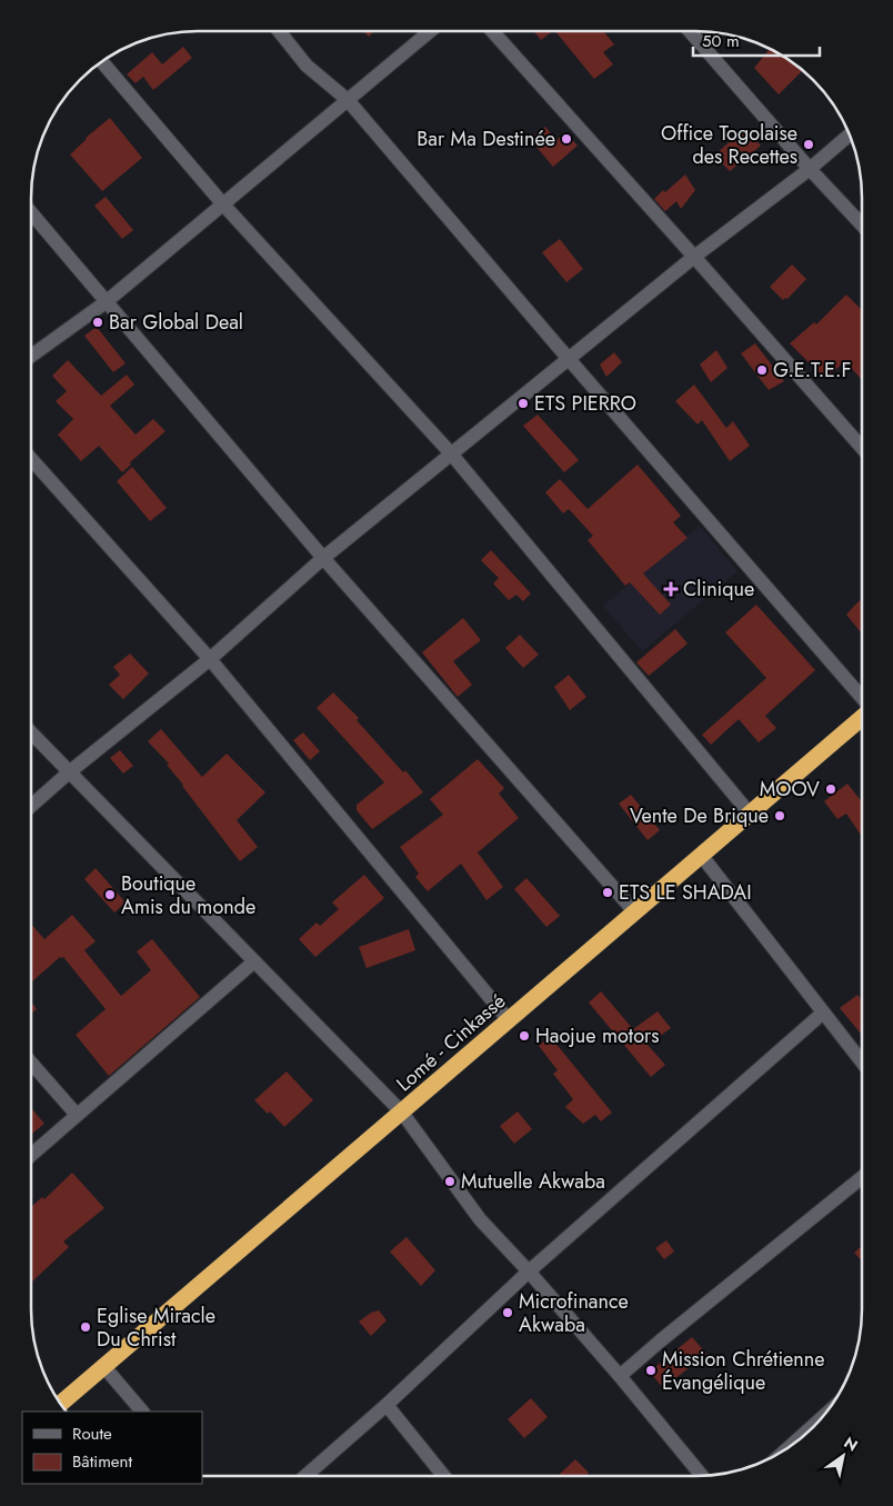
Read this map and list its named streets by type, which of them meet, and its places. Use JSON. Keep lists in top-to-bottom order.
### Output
{
  "streets": {
    "highway": ["Lomé - Cinkassé"]
  },
  "places": {
    "other": [
      "Bar Ma Destinée",
      "Office Togolaise des Recettes",
      "Bar Global Deal",
      "G.E.T.E.F",
      "ETS PIERRO",
      "MOOV",
      "Vente De Brique",
      "ETS LE SHADAI",
      "Boutique Amis du monde",
      "Haojue motors",
      "Mutuelle Akwaba",
      "Microfinance Akwaba",
      "Eglise Miracle Du Christ",
      "Mission Chrétienne Évangélique"
    ],
    "health": ["Clinique"]
  },
  "legend": ["Route", "Bâtiment"],
  "scale_bar": "50 m",
  "north": "top right"
}
